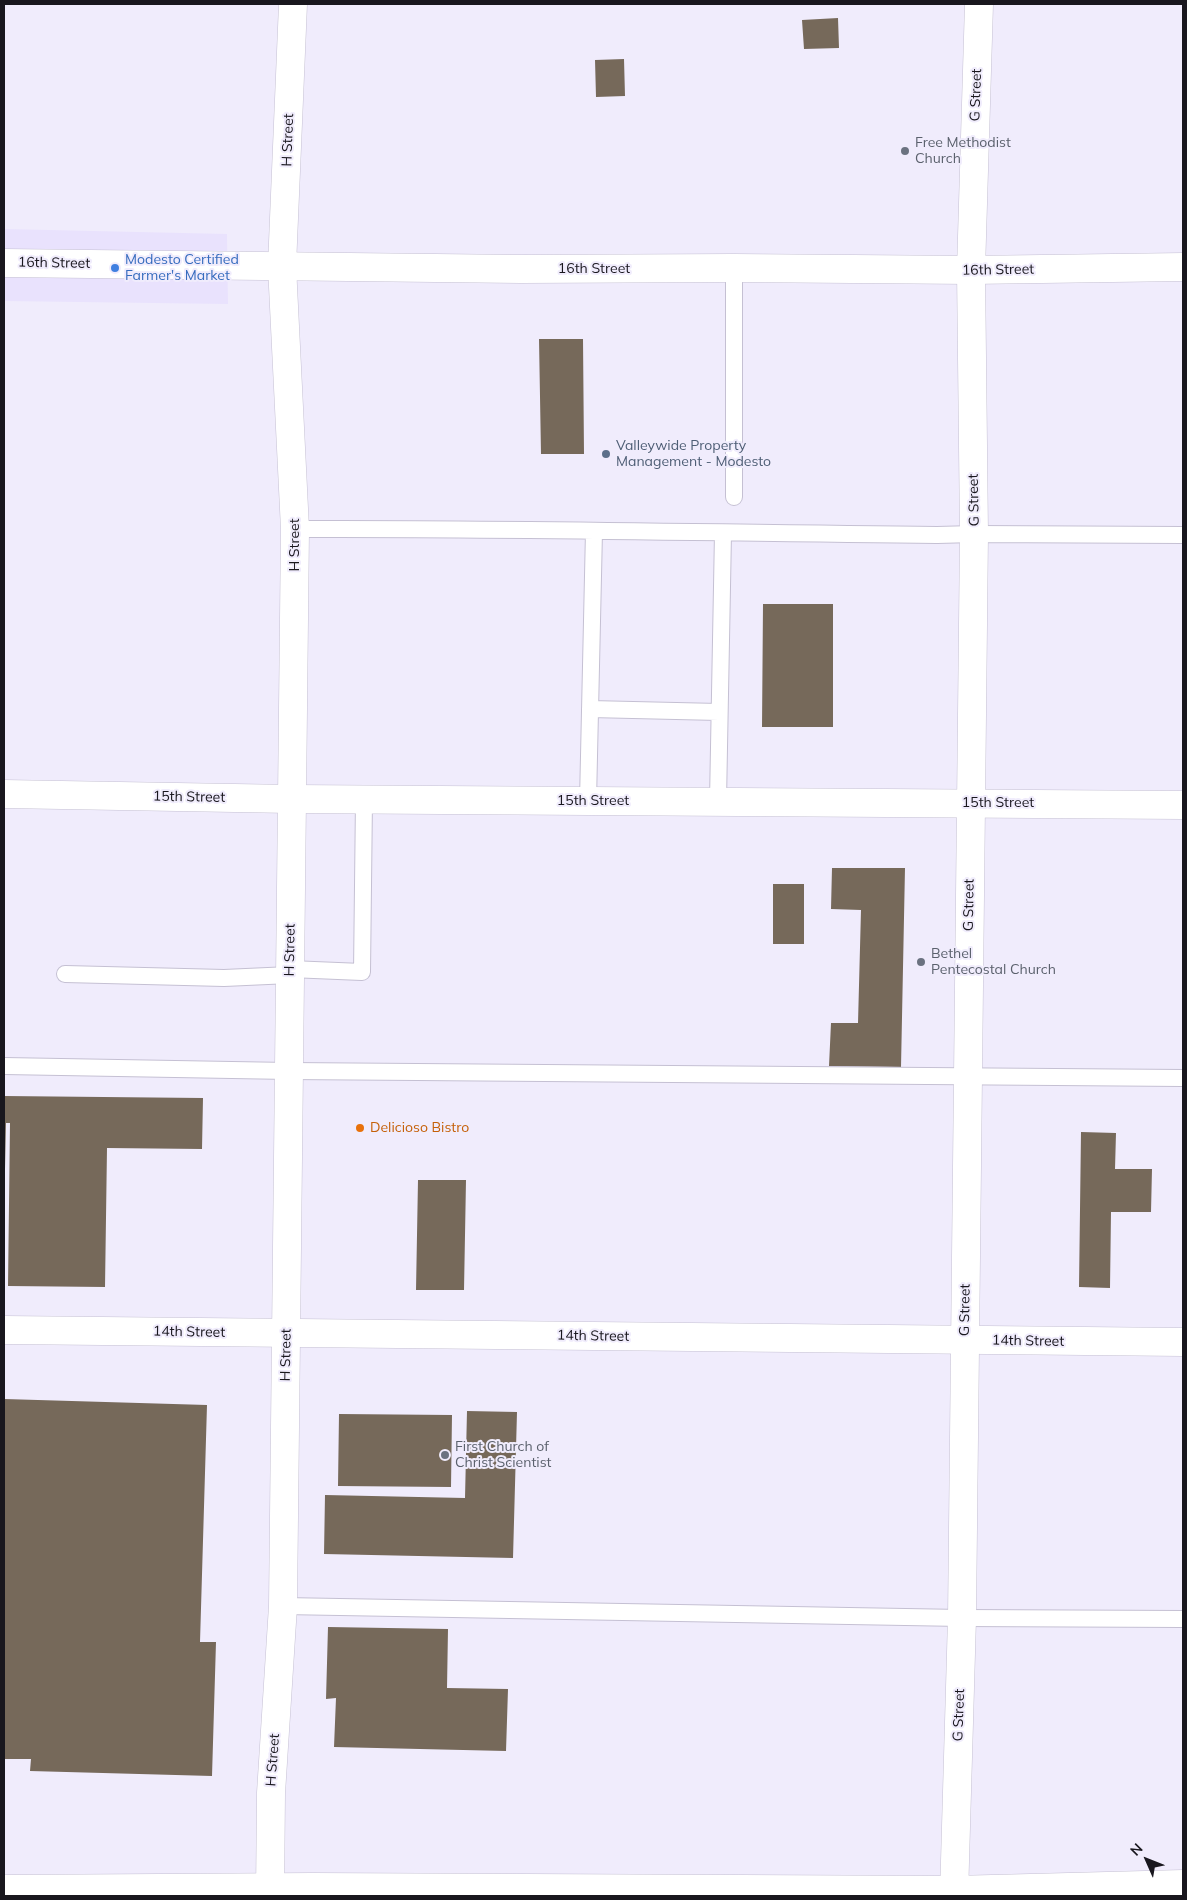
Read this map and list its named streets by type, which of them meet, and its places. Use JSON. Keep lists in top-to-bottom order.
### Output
{
  "streets": {
    "street": [
      "G Street",
      "H Street",
      "16th Street",
      "15th Street",
      "14th Street"
    ]
  },
  "crossings": [
    ["G Street", "16th Street"],
    ["G Street", "15th Street"],
    ["G Street", "14th Street"],
    ["H Street", "16th Street"],
    ["H Street", "15th Street"],
    ["H Street", "14th Street"]
  ],
  "places": [
    "Free Methodist Church",
    "Modesto Certified Farmer's Market",
    "Valleywide Property Management - Modesto",
    "Bethel Pentecostal Church",
    "Delicioso Bistro",
    "First Church of Christ Scientist"
  ],
  "north": "top left"
}
